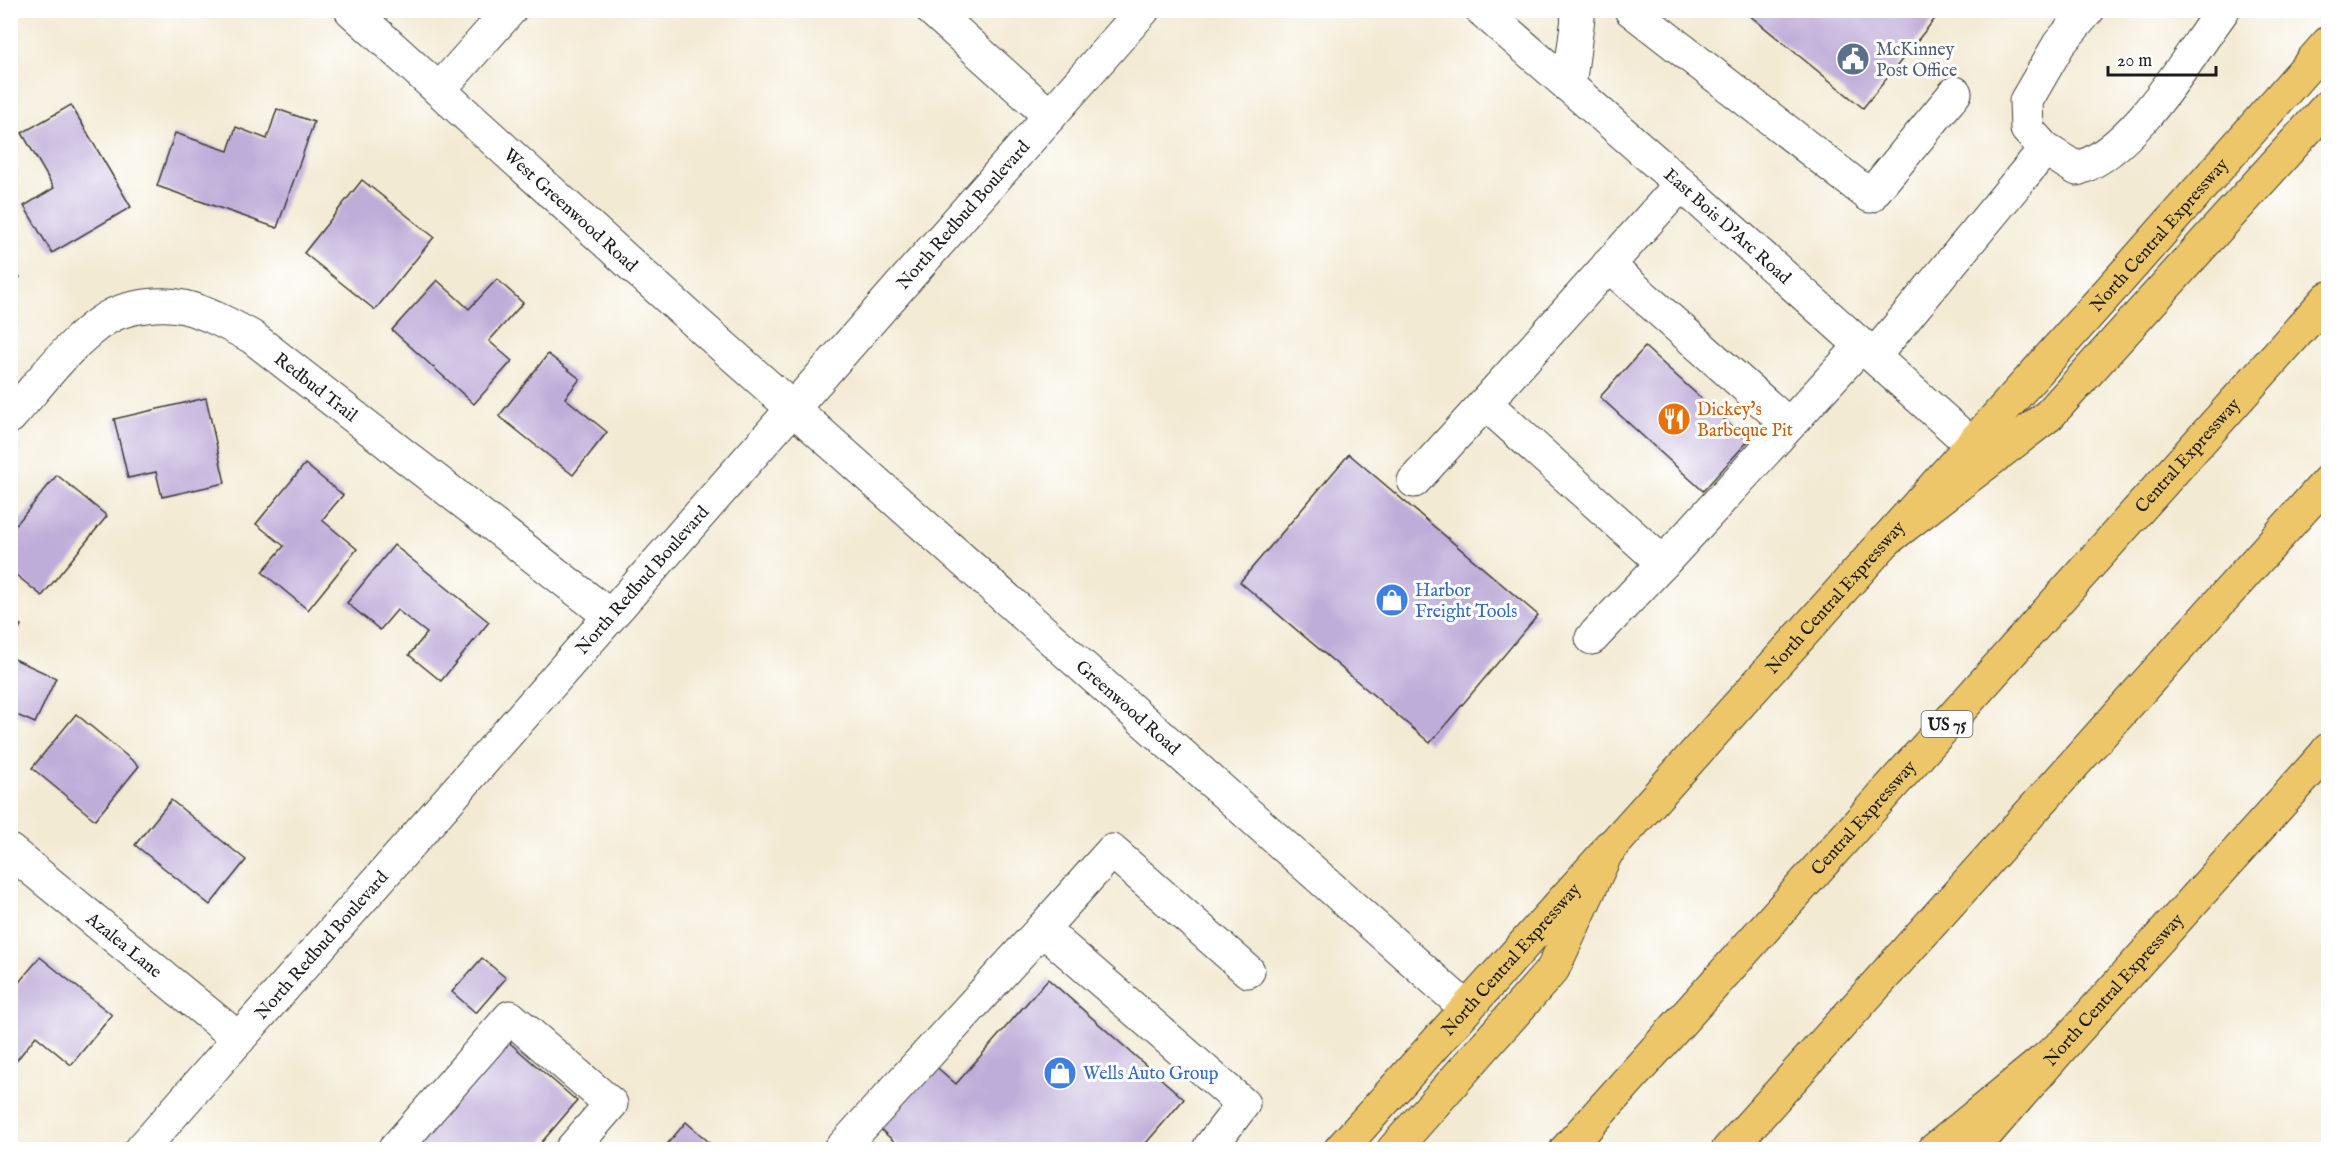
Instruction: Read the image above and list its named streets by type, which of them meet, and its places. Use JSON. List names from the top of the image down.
{
  "streets": {
    "main road": ["North Central Expressway", "Central Expressway", "US 75"],
    "street": [
      "West Greenwood Road",
      "North Redbud Boulevard",
      "East Bois D'Arc Road",
      "Redbud Trail",
      "Greenwood Road",
      "Azalea Lane"
    ]
  },
  "crossings": [
    ["West Greenwood Road", "North Redbud Boulevard"],
    ["West Greenwood Road", "Greenwood Road"],
    ["North Redbud Boulevard", "Redbud Trail"],
    ["North Redbud Boulevard", "Greenwood Road"],
    ["North Redbud Boulevard", "Azalea Lane"],
    ["East Bois D'Arc Road", "North Central Expressway"],
    ["North Central Expressway", "Greenwood Road"]
  ],
  "places": {
    "public building": ["McKinney Post Office"],
    "restaurant": ["Dickey's Barbeque Pit"],
    "shop": ["Harbor Freight Tools", "Wells Auto Group"]
  },
  "scale_bar": "20 m"
}
